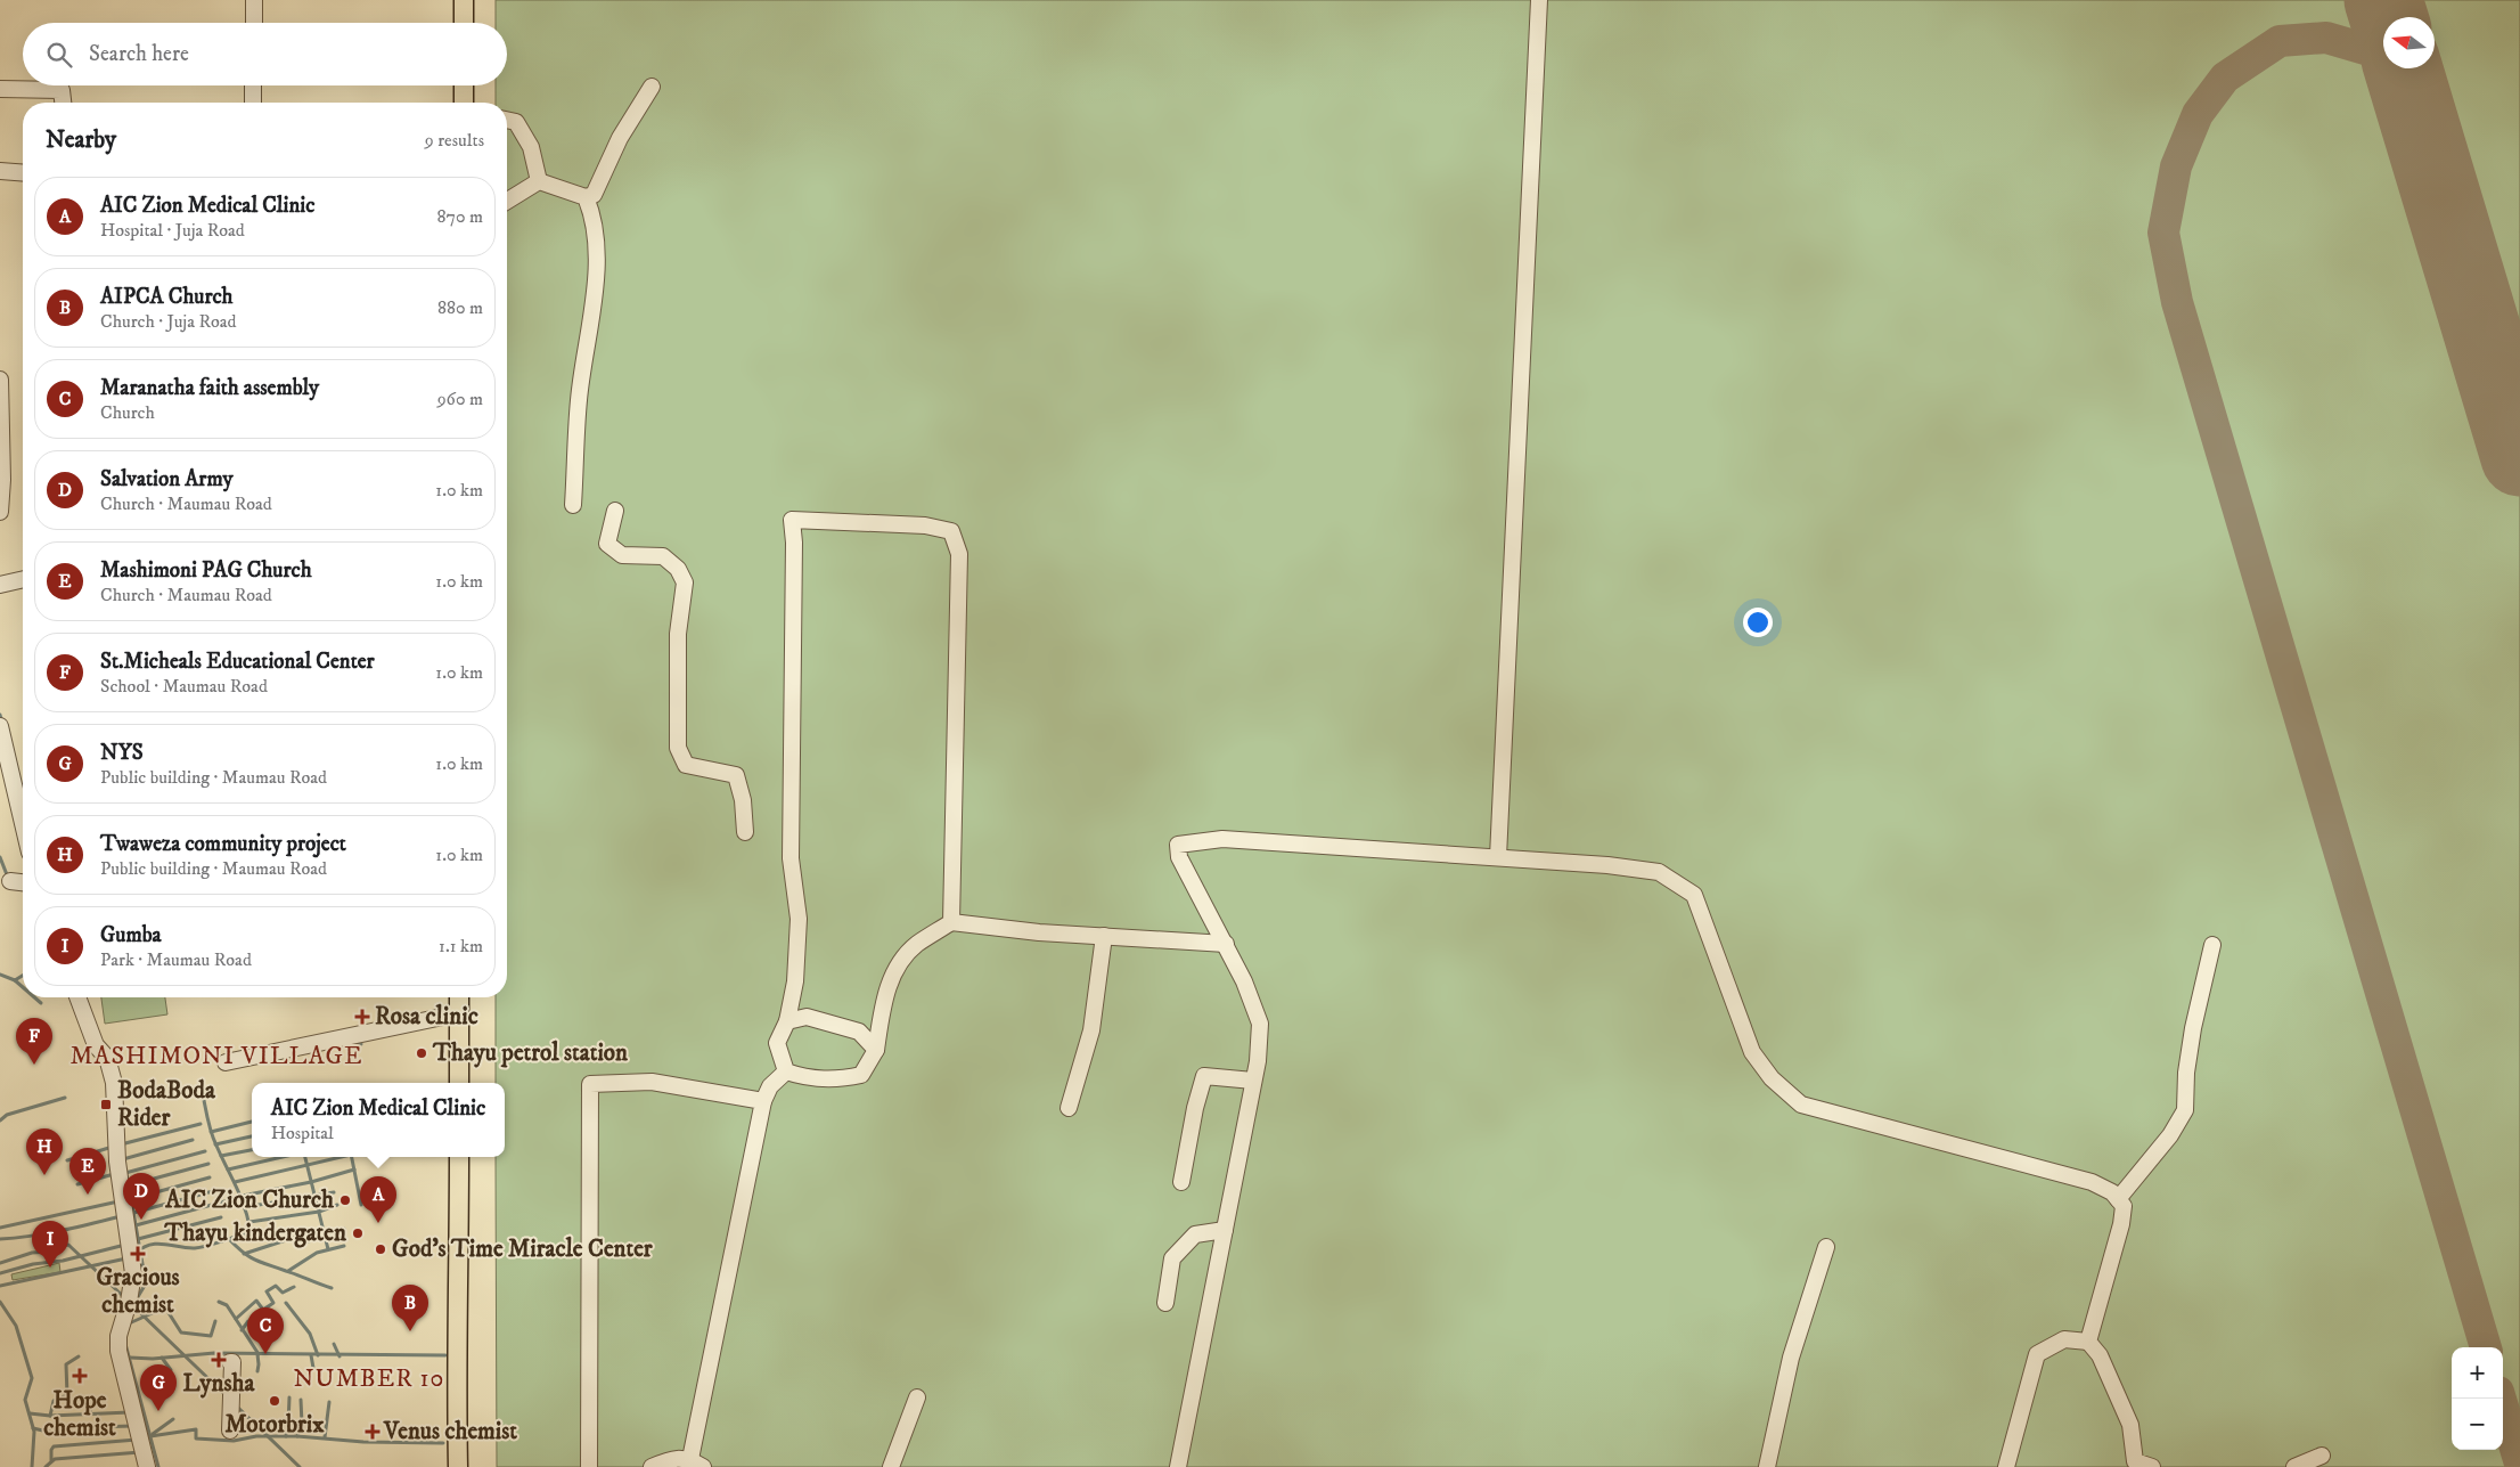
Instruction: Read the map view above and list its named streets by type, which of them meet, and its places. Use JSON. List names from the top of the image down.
{
  "districts": ["MASHIMONI VILLAGE", "NUMBER 10"],
  "places": {
    "health": [
      "Rosa clinic",
      "Gracious chemist",
      "Lynsha",
      "Hope chemist",
      "Venus chemist"
    ],
    "other": [
      "Thayu petrol station",
      "AIC Zion Church",
      "Thayu kindergaten",
      "God's Time Miracle Center",
      "Motorbrix"
    ],
    "transit": ["BodaBoda Rider"]
  },
  "north": "left",
  "page": {
    "search": "Search here",
    "heading": ["Nearby", "9 results"],
    "list": [
      {
        "mark": "A",
        "name": "AIC Zion Medical Clinic",
        "note": "Hospital · Juja Road",
        "value": "870 m"
      },
      {
        "mark": "B",
        "name": "AIPCA Church",
        "note": "Church · Juja Road",
        "value": "880 m"
      },
      {
        "mark": "C",
        "name": "Maranatha faith assembly",
        "note": "Church",
        "value": "960 m"
      },
      {
        "mark": "D",
        "name": "Salvation Army",
        "note": "Church · Maumau Road",
        "value": "1.0 km"
      },
      {
        "mark": "E",
        "name": "Mashimoni PAG Church",
        "note": "Church · Maumau Road",
        "value": "1.0 km"
      },
      {
        "mark": "F",
        "name": "St.Micheals Educational Center",
        "note": "School · Maumau Road",
        "value": "1.0 km"
      },
      {
        "mark": "G",
        "name": "NYS",
        "note": "Public building · Maumau Road",
        "value": "1.0 km"
      },
      {
        "mark": "H",
        "name": "Twaweza community project",
        "note": "Public building · Maumau Road",
        "value": "1.0 km"
      },
      {
        "mark": "I",
        "name": "Gumba",
        "note": "Park · Maumau Road",
        "value": "1.1 km"
      }
    ],
    "pins": [
      "F",
      "H",
      "E",
      "D",
      "A",
      "I",
      "B",
      "C",
      "G"
    ],
    "popup": ["AIC Zion Medical Clinic", "Hospital"],
    "map_buttons": ["+", "−"]
  }
}
